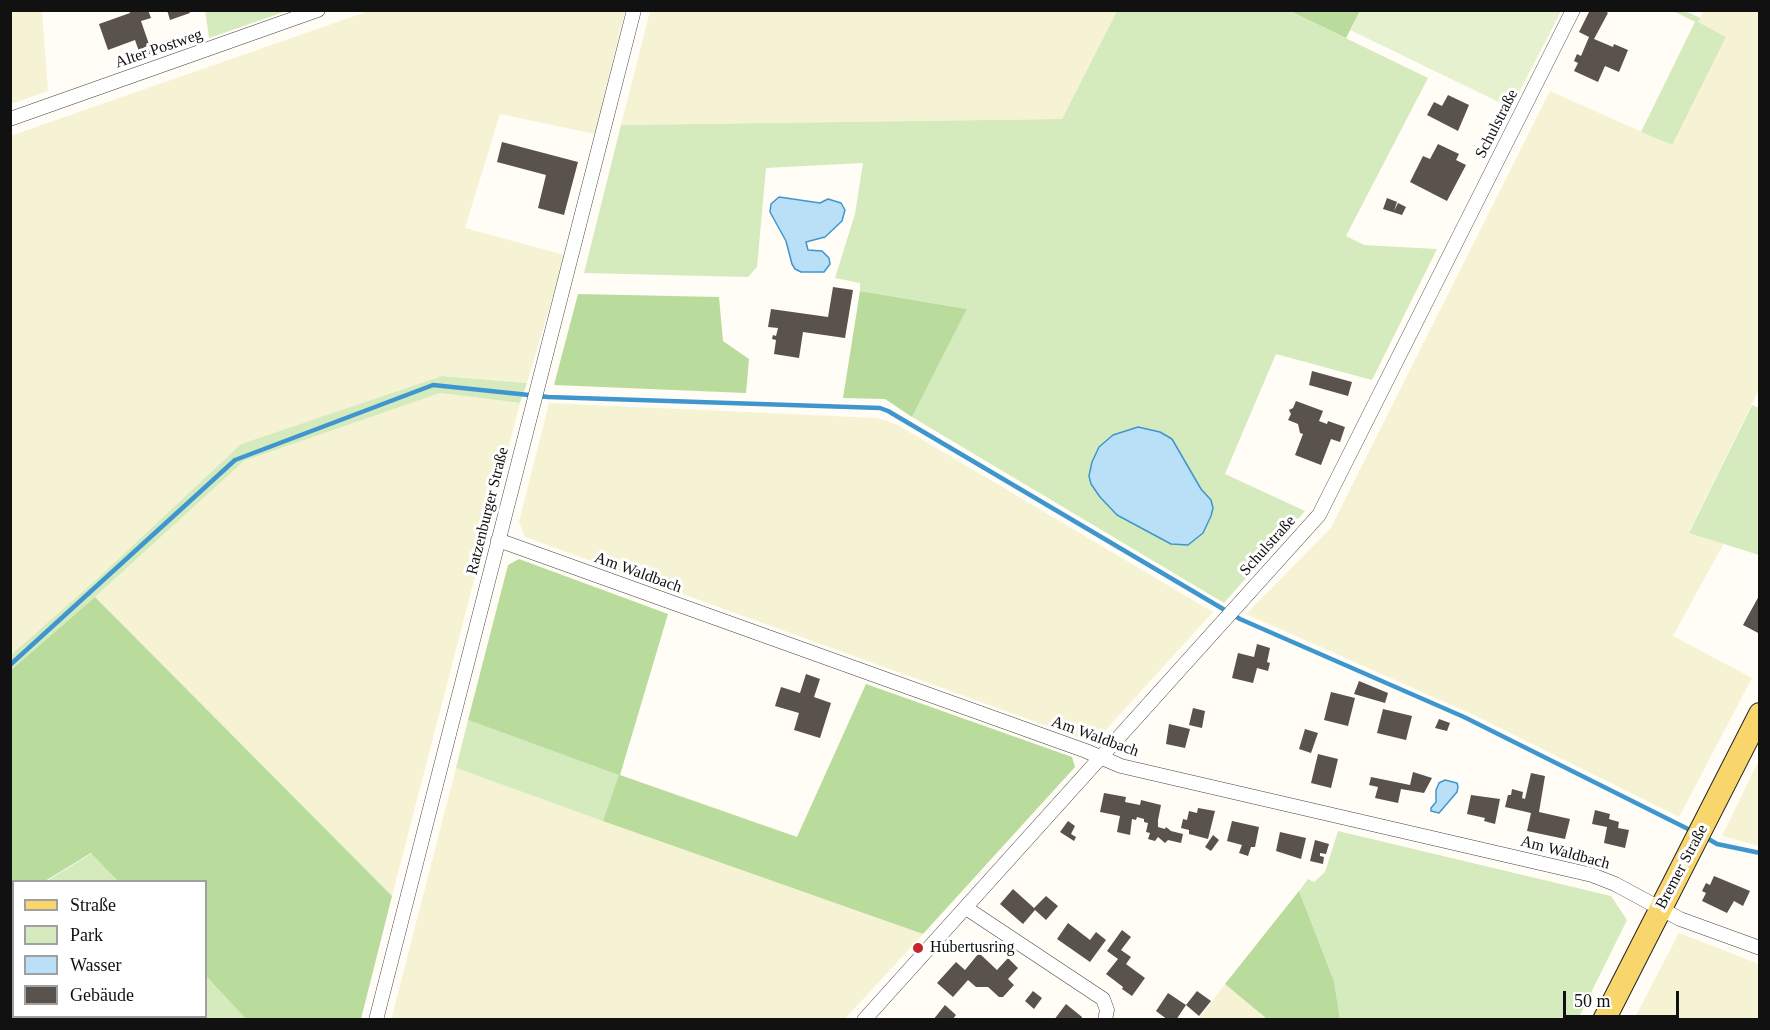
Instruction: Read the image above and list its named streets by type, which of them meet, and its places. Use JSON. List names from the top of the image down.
{
  "streets": {
    "main road": ["Bremer Straße"],
    "street": [
      "Alter Postweg",
      "Schulstraße",
      "Ratzenburger Straße",
      "Am Waldbach"
    ]
  },
  "crossings": [
    ["Schulstraße", "Am Waldbach"],
    ["Ratzenburger Straße", "Am Waldbach"],
    ["Am Waldbach", "Bremer Straße"]
  ],
  "places": ["Hubertusring"],
  "legend": [
    "Straße",
    "Park",
    "Wasser",
    "Gebäude"
  ],
  "scale_bar": "50 m"
}
